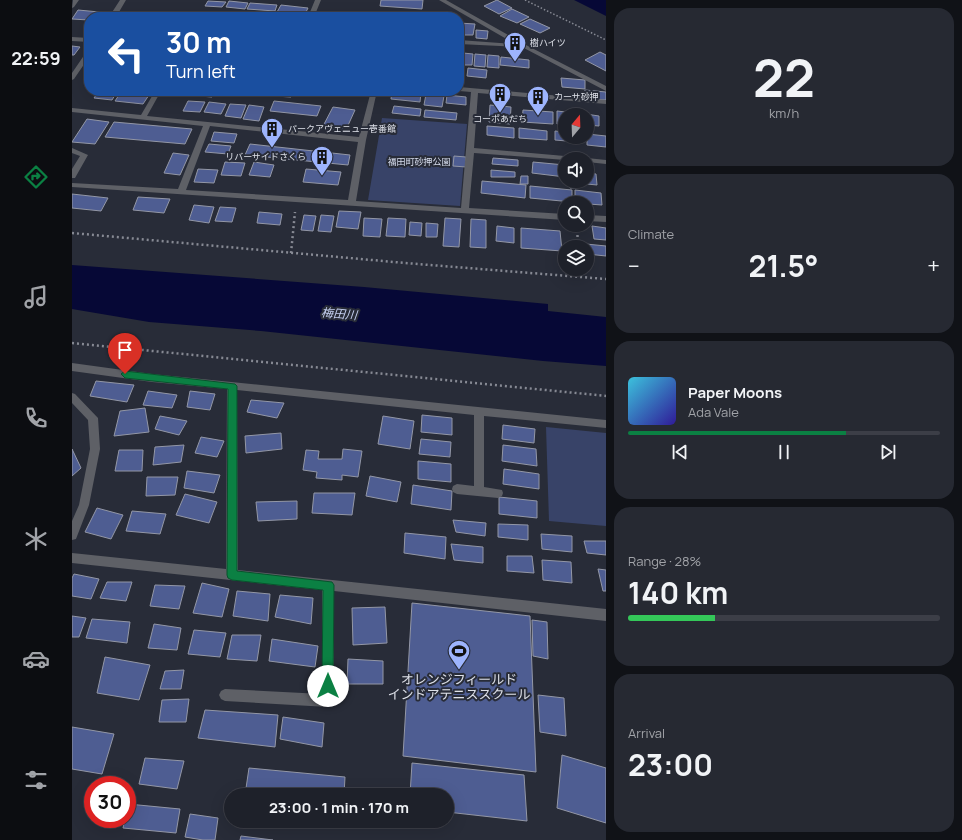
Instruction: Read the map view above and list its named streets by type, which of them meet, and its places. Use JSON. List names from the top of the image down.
{
  "water": ["梅田川"],
  "parks": ["福田町砂押公園"],
  "places": {
    "building": [
      "樹ハイツ",
      "コーポあだち",
      "カーサ砂押",
      "パークアヴェニュー壱番館",
      "リバーサイドさくら"
    ],
    "sports": ["オレンジフィールド インドアテニススクール"]
  },
  "north": "top",
  "page": {
    "tabs": "22:59",
    "tile": [
      ["22", "km/h"],
      "Climate",
      ["Range · 28%", "140 km"],
      ["Arrival", "23:00"]
    ],
    "turn": ["30 m", "Turn left"],
    "heat": ["−", "21.5°", "+"],
    "song": ["Paper Moons", "Ada Vale"],
    "limit": "30",
    "trip": "23:00 · 1 min · 170 m"
  }
}
